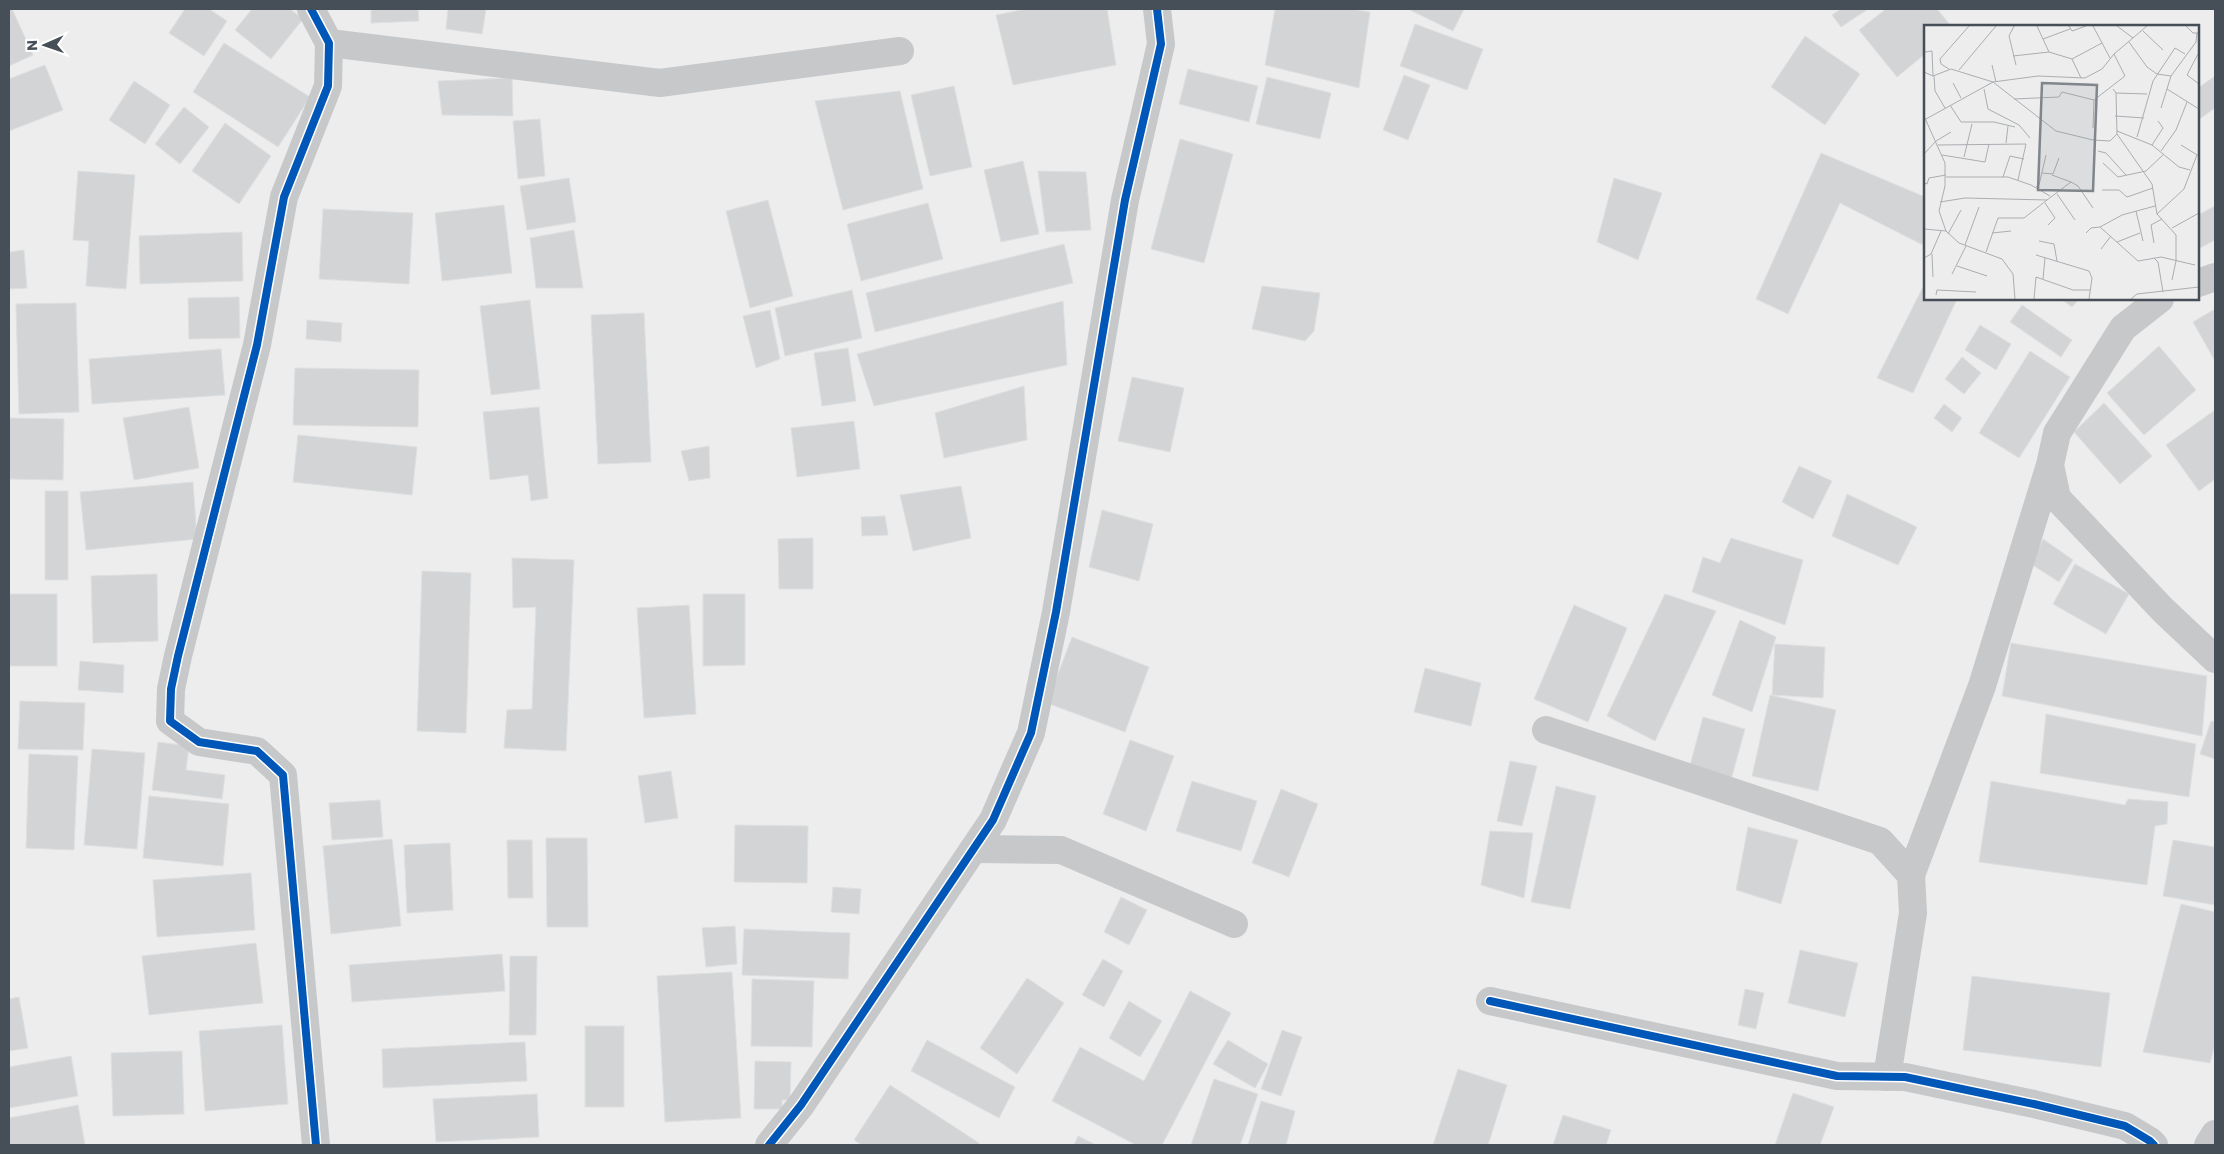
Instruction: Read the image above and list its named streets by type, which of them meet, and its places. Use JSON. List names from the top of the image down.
{
  "north": "left"
}
